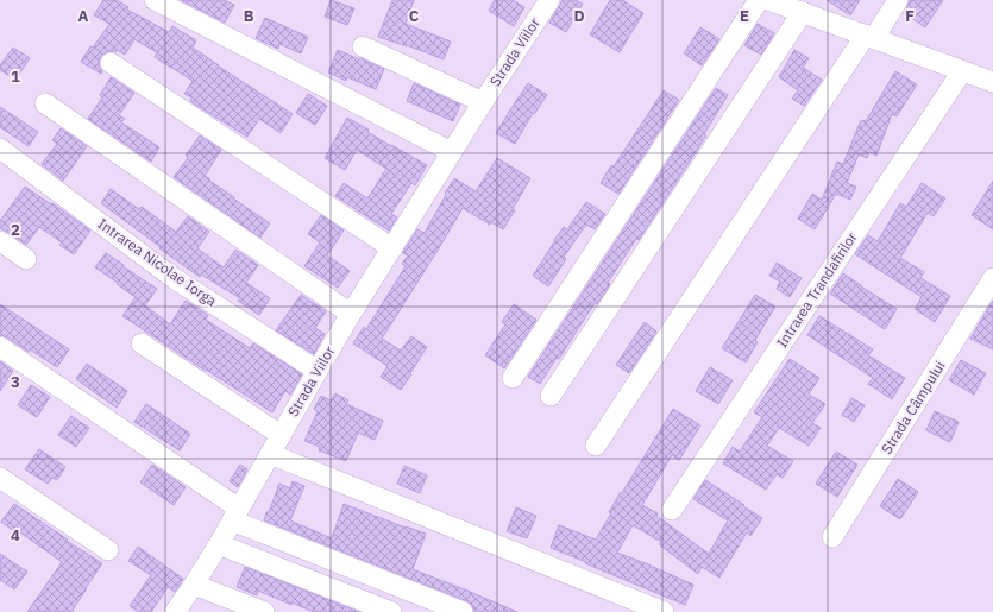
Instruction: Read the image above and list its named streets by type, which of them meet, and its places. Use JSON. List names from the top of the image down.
{
  "streets": {
    "street": [
      "Strada Viilor",
      "Intrarea Nicolae Iorga",
      "Intrarea Trandafirilor",
      "Strada Câmpului"
    ]
  },
  "crossings": [
    ["Strada Viilor", "Intrarea Nicolae Iorga"]
  ],
  "grid": {
    "columns": [
      "A",
      "B",
      "C",
      "D",
      "E",
      "F"
    ],
    "rows": [
      "1",
      "2",
      "3",
      "4"
    ]
  }
}
